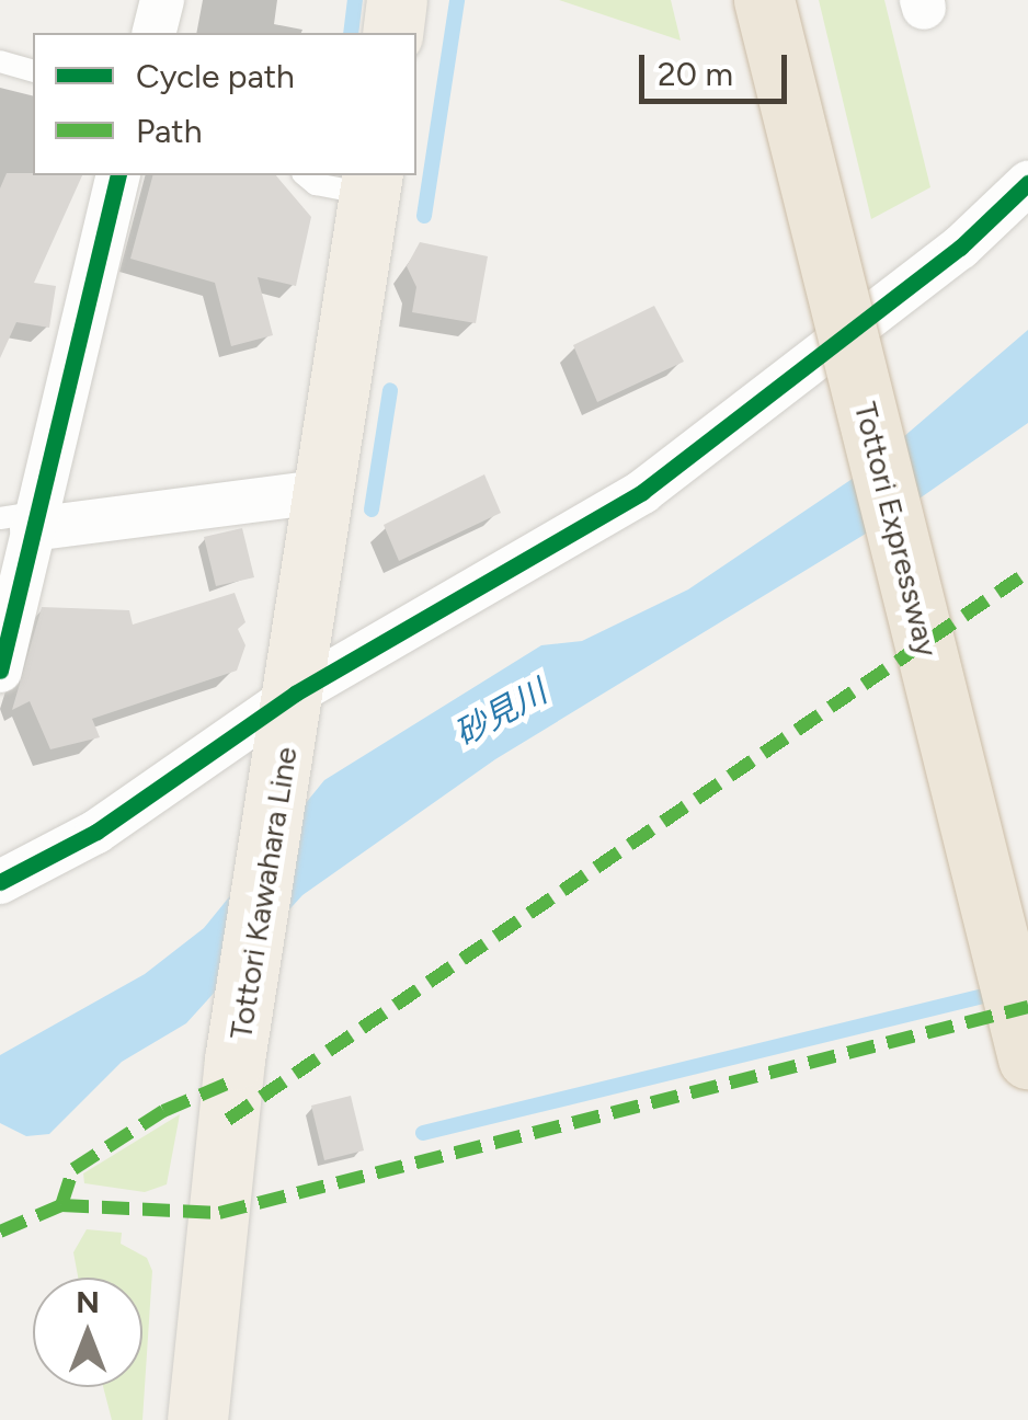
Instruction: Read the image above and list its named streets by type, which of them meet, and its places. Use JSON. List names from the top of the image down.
{
  "streets": {
    "highway": ["Tottori Expressway"],
    "main road": ["Tottori Kawahara Line"]
  },
  "water": ["砂見川"],
  "legend": ["Cycle path", "Path"],
  "scale_bar": "20 m",
  "north": "top"
}
